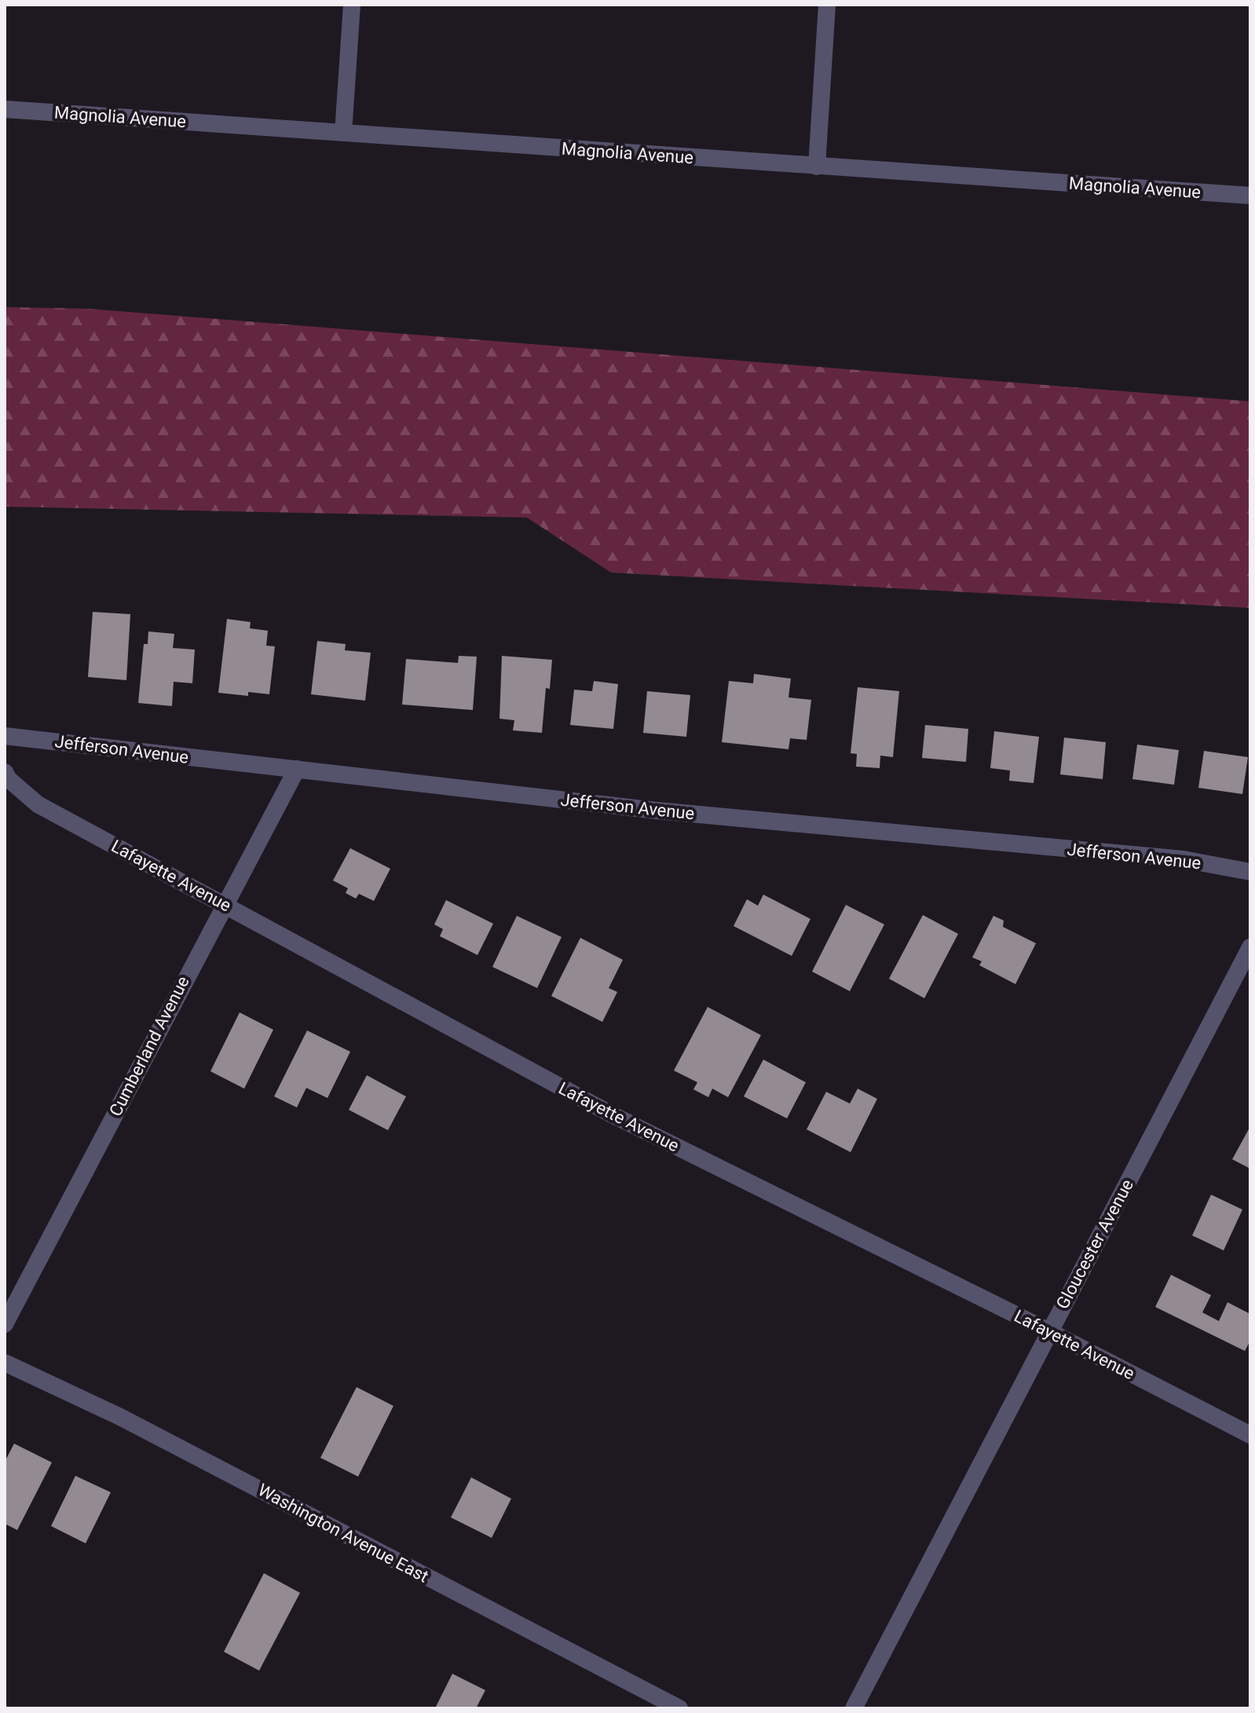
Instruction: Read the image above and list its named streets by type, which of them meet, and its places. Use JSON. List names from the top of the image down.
{
  "streets": {
    "street": [
      "Magnolia Avenue",
      "Jefferson Avenue",
      "Lafayette Avenue",
      "Cumberland Avenue",
      "Gloucester Avenue",
      "Washington Avenue East"
    ]
  },
  "crossings": [
    ["Jefferson Avenue", "Cumberland Avenue"],
    ["Lafayette Avenue", "Cumberland Avenue"],
    ["Lafayette Avenue", "Gloucester Avenue"]
  ]
}
